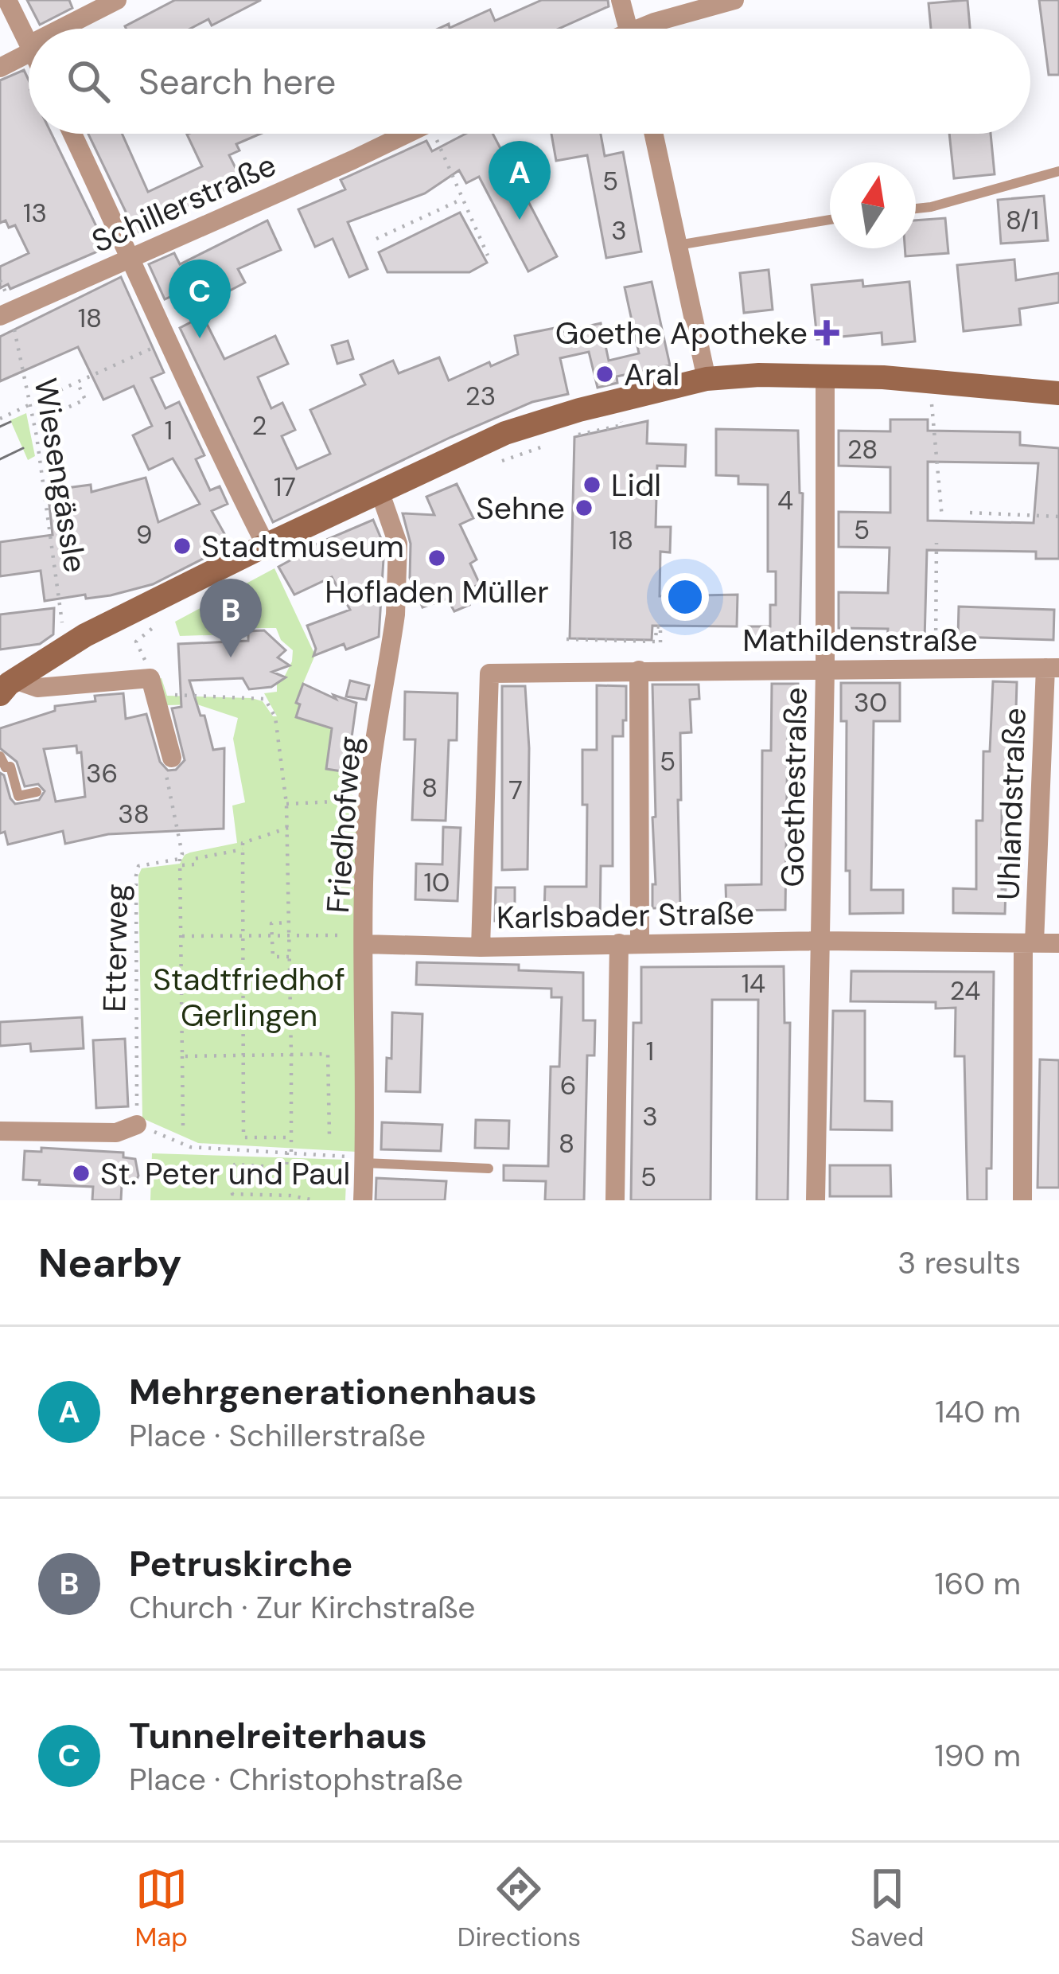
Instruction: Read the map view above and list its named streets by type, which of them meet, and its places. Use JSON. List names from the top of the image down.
{
  "streets": {
    "street": [
      "Schillerstraße",
      "Mathildenstraße",
      "Goethestraße",
      "Uhlandstraße",
      "Friedhofweg",
      "Karlsbader Straße"
    ],
    "path": ["Wiesengässle", "Etterweg"]
  },
  "crossings": [
    ["Schillerstraße", "Wiesengässle"],
    ["Mathildenstraße", "Goethestraße"],
    ["Mathildenstraße", "Uhlandstraße"],
    ["Mathildenstraße", "Karlsbader Straße"],
    ["Goethestraße", "Karlsbader Straße"],
    ["Uhlandstraße", "Karlsbader Straße"],
    ["Friedhofweg", "Karlsbader Straße"]
  ],
  "parks": ["Stadtfriedhof Gerlingen"],
  "places": {
    "health": ["Goethe Apotheke"],
    "other": [
      "Aral",
      "Lidl",
      "Sehne",
      "Stadtmuseum",
      "Hofladen Müller",
      "St. Peter und Paul"
    ]
  },
  "house_numbers": [
    "5",
    "13",
    "8/1",
    "3",
    "18",
    "23",
    "2",
    "1",
    "28",
    "17",
    "4",
    "5",
    "9",
    "18",
    "30",
    "5",
    "36",
    "8",
    "7",
    "38",
    "10",
    "14",
    "24",
    "1",
    "6",
    "3",
    "8",
    "5"
  ],
  "north": "top",
  "page": {
    "search": "Search here",
    "pins": ["A", "C", "B"],
    "heading": ["Nearby", "3 results"],
    "list": [
      {
        "mark": "A",
        "name": "Mehrgenerationenhaus",
        "note": "Place · Schillerstraße",
        "value": "140 m"
      },
      {
        "mark": "B",
        "name": "Petruskirche",
        "note": "Church · Zur Kirchstraße",
        "value": "160 m"
      },
      {
        "mark": "C",
        "name": "Tunnelreiterhaus",
        "note": "Place · Christophstraße",
        "value": "190 m"
      }
    ],
    "nav": ["Map", "Directions", "Saved"]
  }
}
